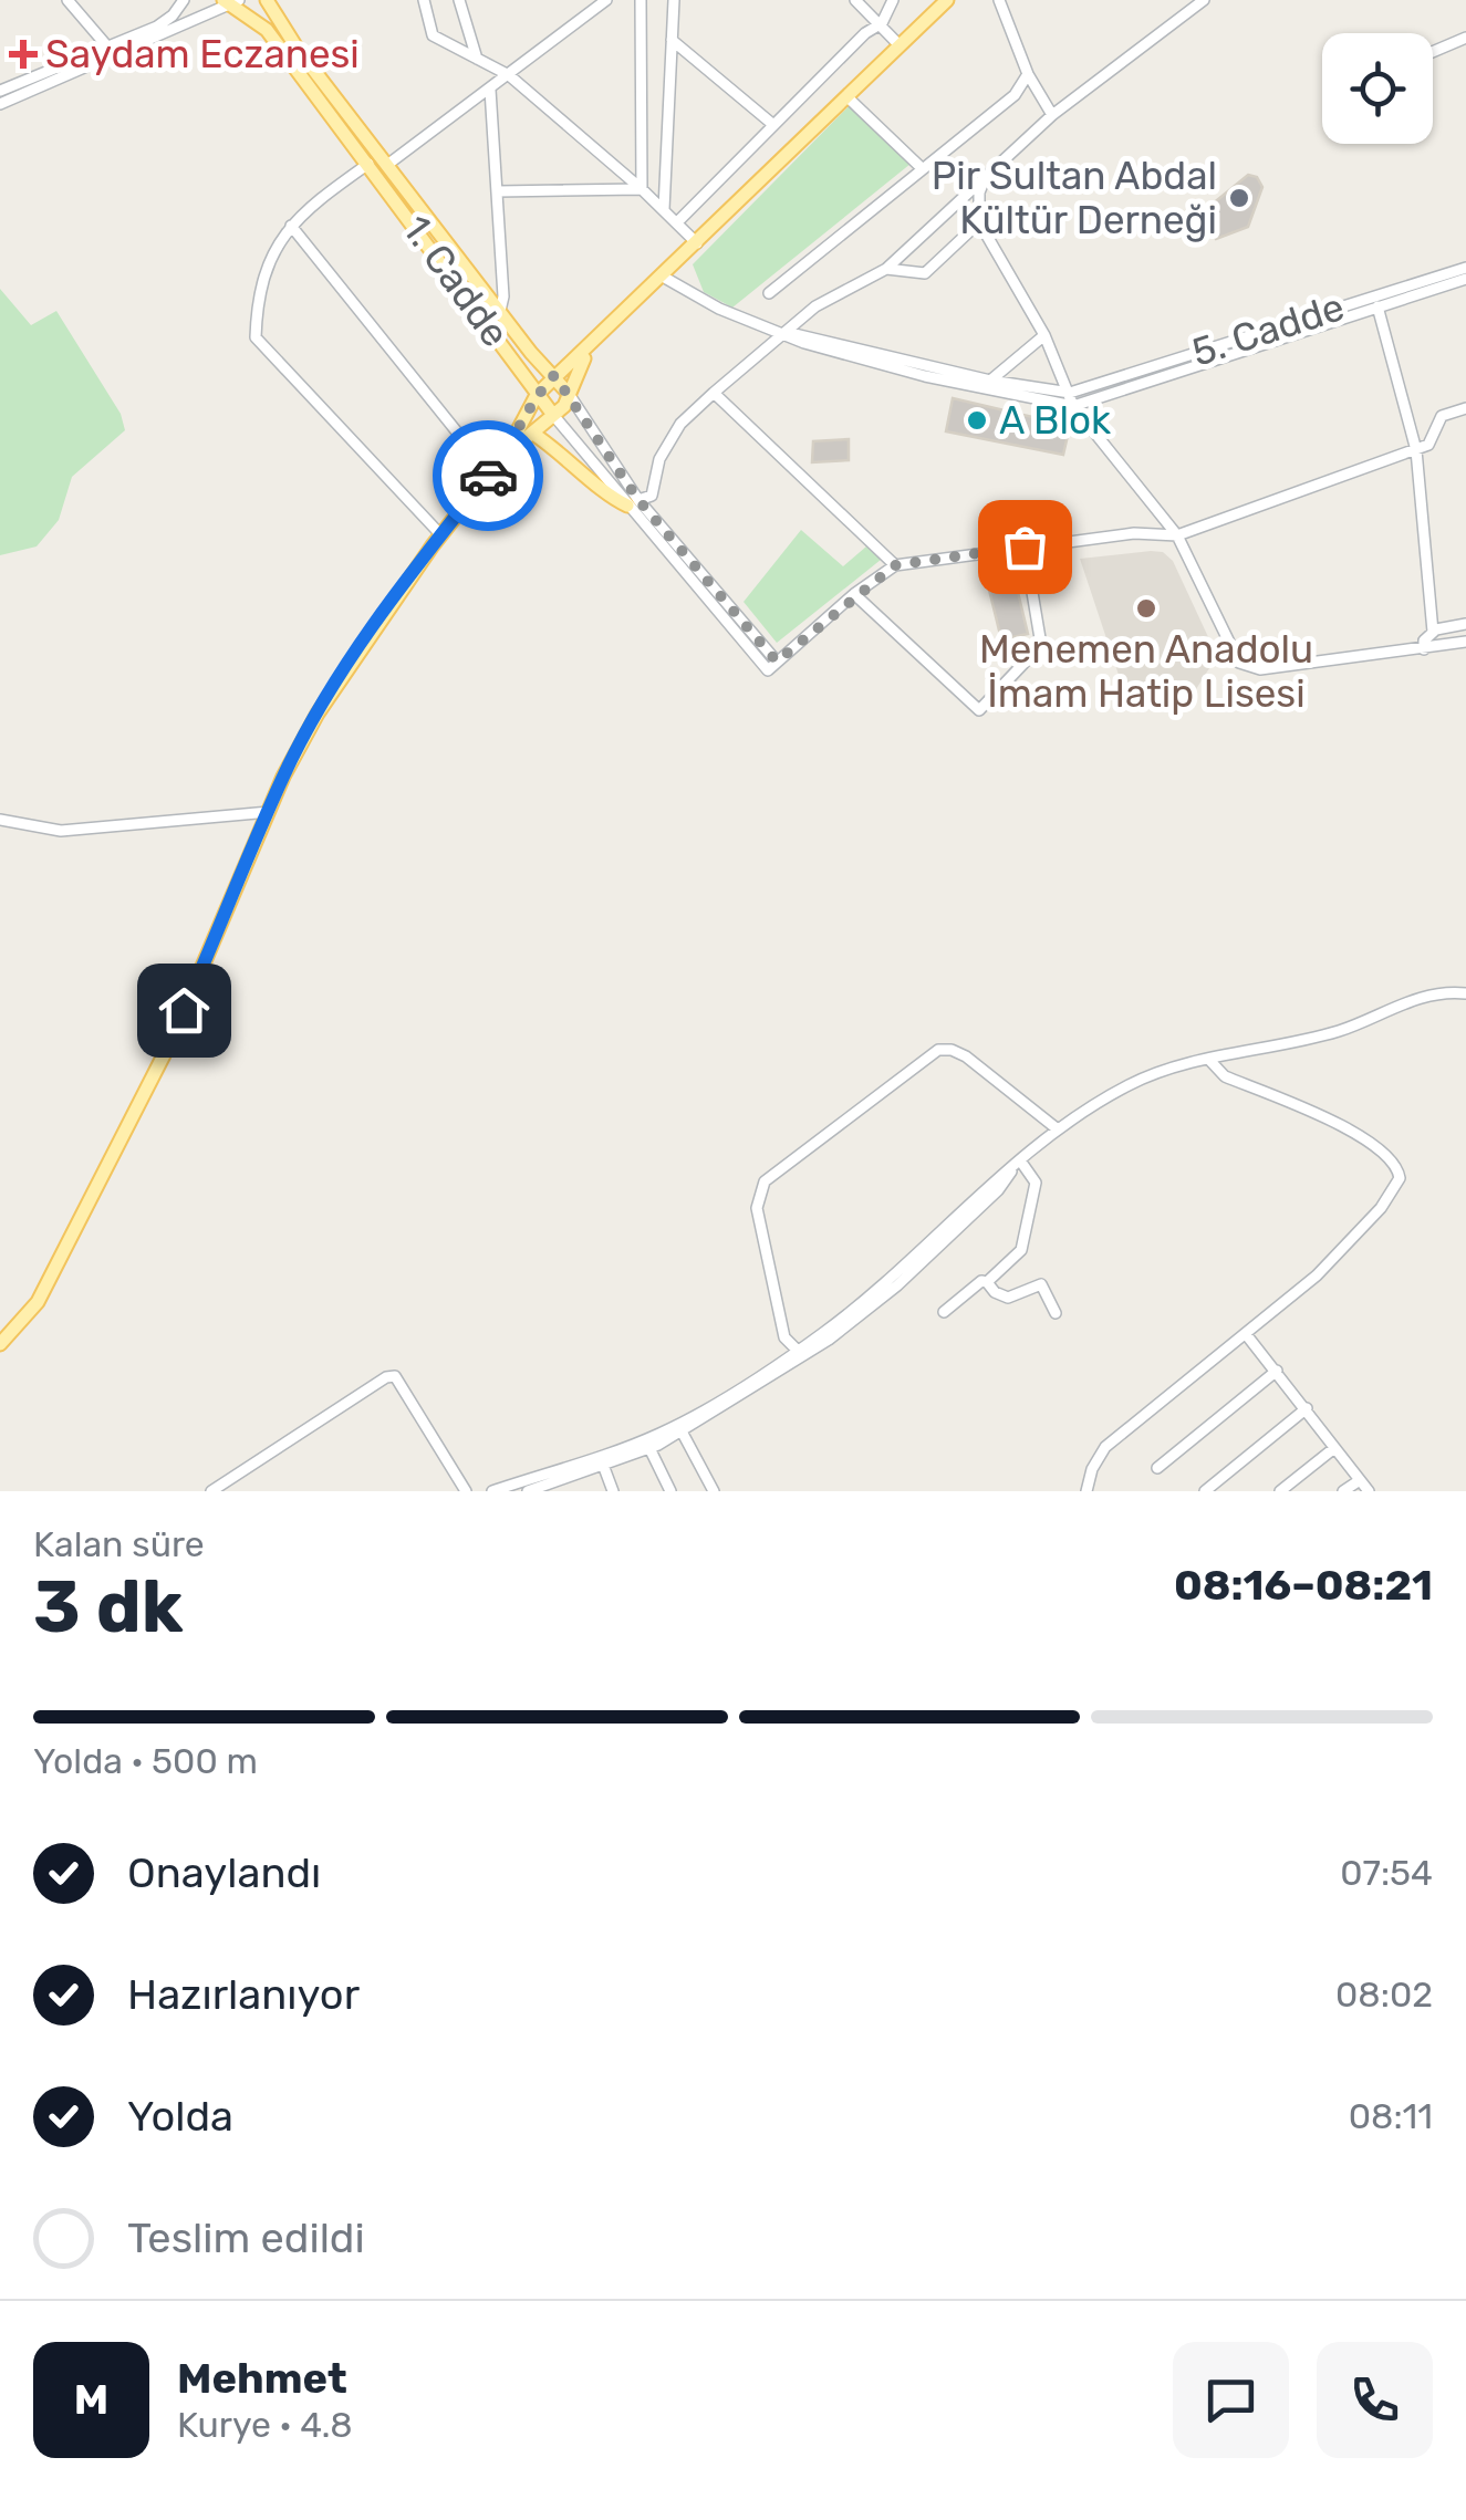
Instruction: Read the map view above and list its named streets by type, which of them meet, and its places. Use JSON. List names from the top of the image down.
{
  "streets": {
    "main road": ["1. Cadde"],
    "street": ["5. Cadde"]
  },
  "places": {
    "health": ["Saydam Eczanesi"],
    "other": ["Pir Sultan Abdal Kültür Derneği", "A Blok", "Menemen Anadolu İmam Hatip Lisesi"]
  },
  "page": {
    "heading": ["3 dk", "Kalan süre", "08:16–08:21"],
    "panel": ["Mehmet", "Kurye · 4.8"],
    "bar": "Yolda · 500 m",
    "list": [
      ["Onaylandı", "07:54"],
      ["Hazırlanıyor", "08:02"],
      ["Yolda", "08:11"],
      "Teslim edildi"
    ],
    "round": "M"
  }
}
